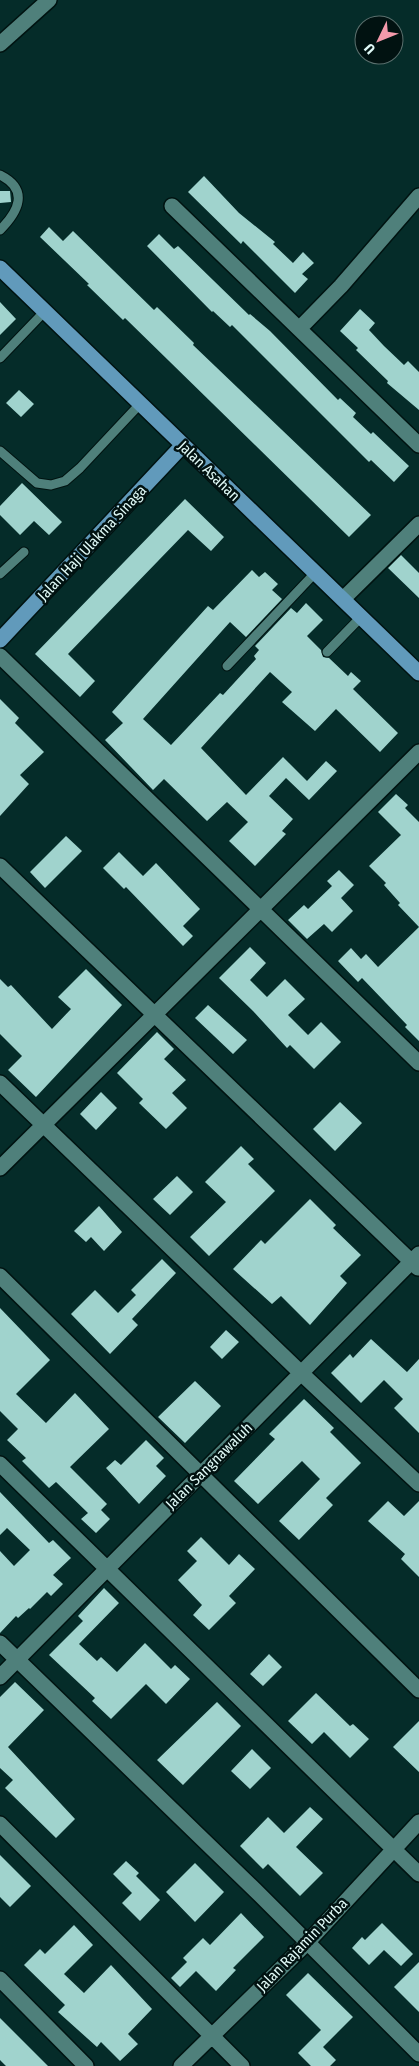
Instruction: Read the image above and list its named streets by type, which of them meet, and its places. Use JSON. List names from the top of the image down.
{
  "streets": {
    "main road": ["Jalan Asahan", "Jalan Haji Ulakma Sinaga"],
    "street": ["Jalan Sangnawaluh", "Jalan Rajamin Purba"]
  },
  "crossings": [
    ["Jalan Asahan", "Jalan Haji Ulakma Sinaga"]
  ],
  "north": "bottom left"
}
